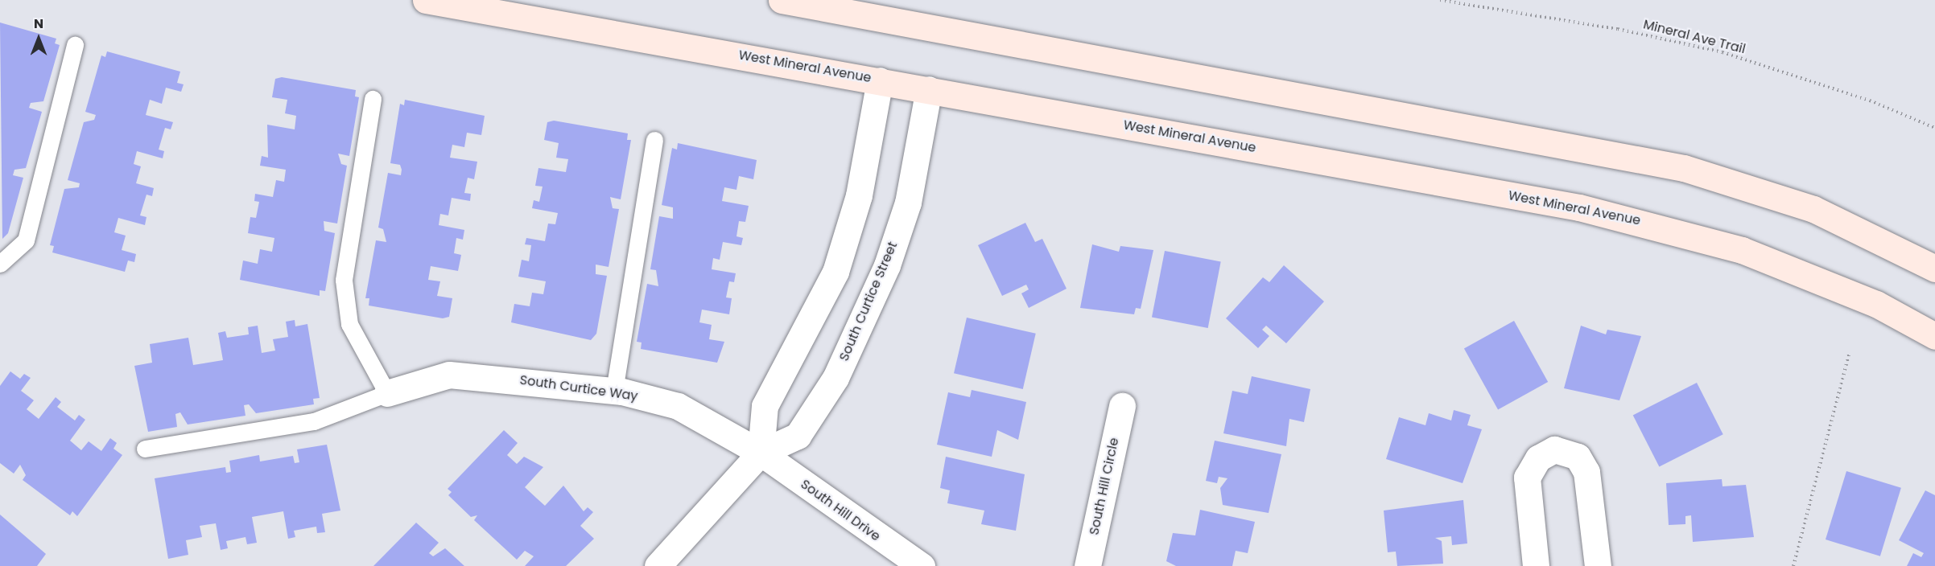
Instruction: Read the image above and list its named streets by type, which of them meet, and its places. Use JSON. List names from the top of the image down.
{
  "streets": {
    "main road": ["West Mineral Avenue"],
    "street": [
      "South Curtice Street",
      "South Curtice Way",
      "South Hill Circle",
      "South Hill Drive"
    ],
    "path": ["Mineral Ave Trail"]
  },
  "crossings": [
    ["West Mineral Avenue", "South Curtice Street"],
    ["South Curtice Street", "South Curtice Way"],
    ["South Curtice Street", "South Hill Drive"],
    ["South Curtice Way", "South Hill Drive"]
  ],
  "north": "top"
}
